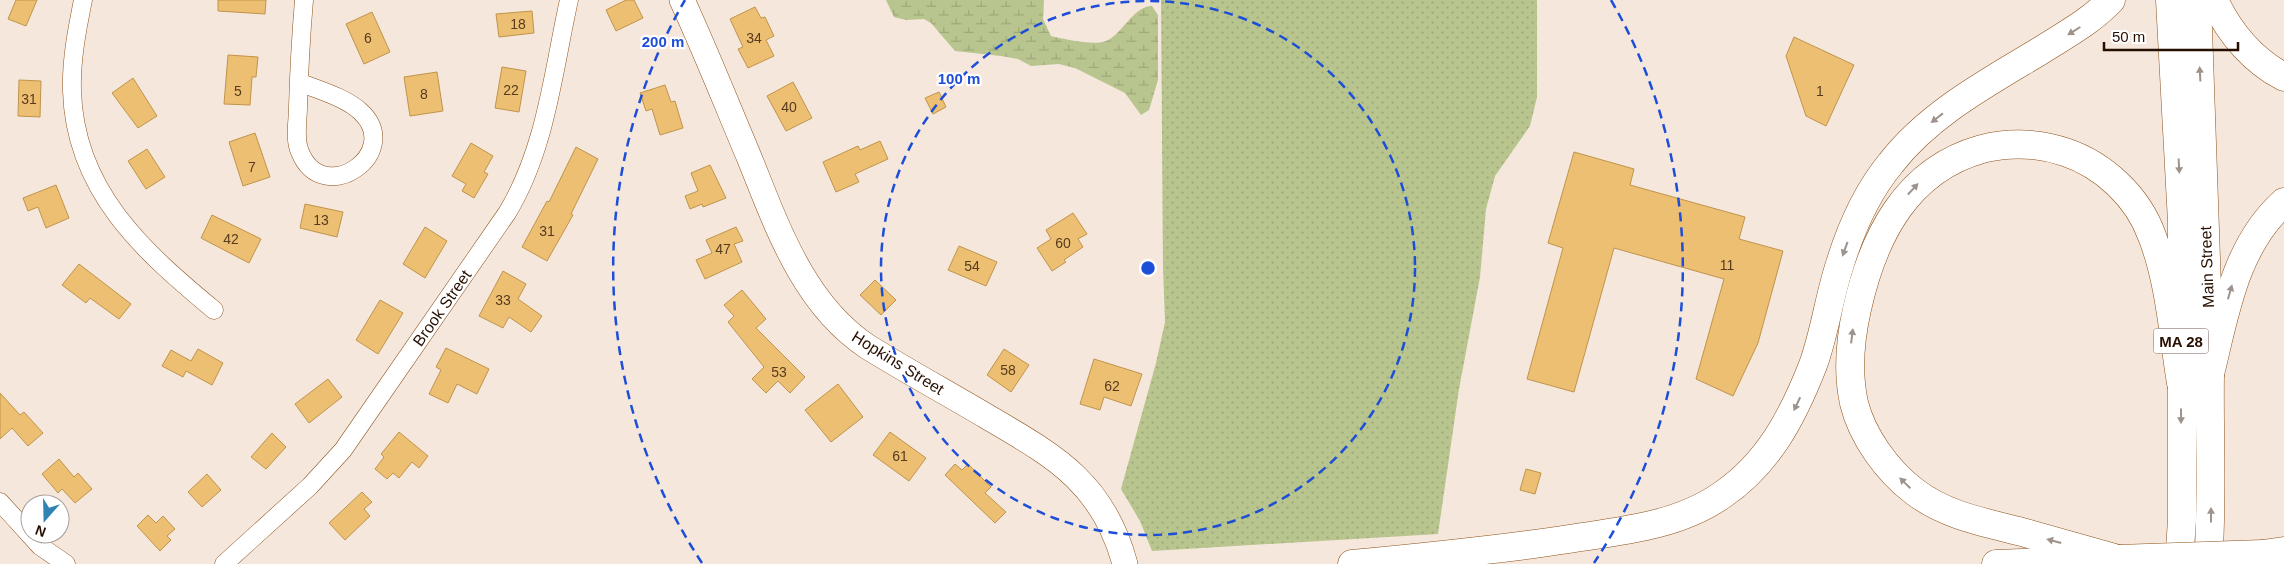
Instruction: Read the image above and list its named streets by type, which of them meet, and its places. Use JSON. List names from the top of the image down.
{
  "streets": {
    "main road": ["Main Street", "MA 28", "Hopkins Street"],
    "street": ["Brook Street"]
  },
  "house_numbers": [
    "18",
    "6",
    "34",
    "22",
    "5",
    "1",
    "8",
    "31",
    "40",
    "7",
    "13",
    "31",
    "42",
    "60",
    "47",
    "11",
    "54",
    "33",
    "58",
    "53",
    "62",
    "61"
  ],
  "scale_bar": "50 m",
  "north": "bottom",
  "rings": ["200 m", "100 m"]
}
